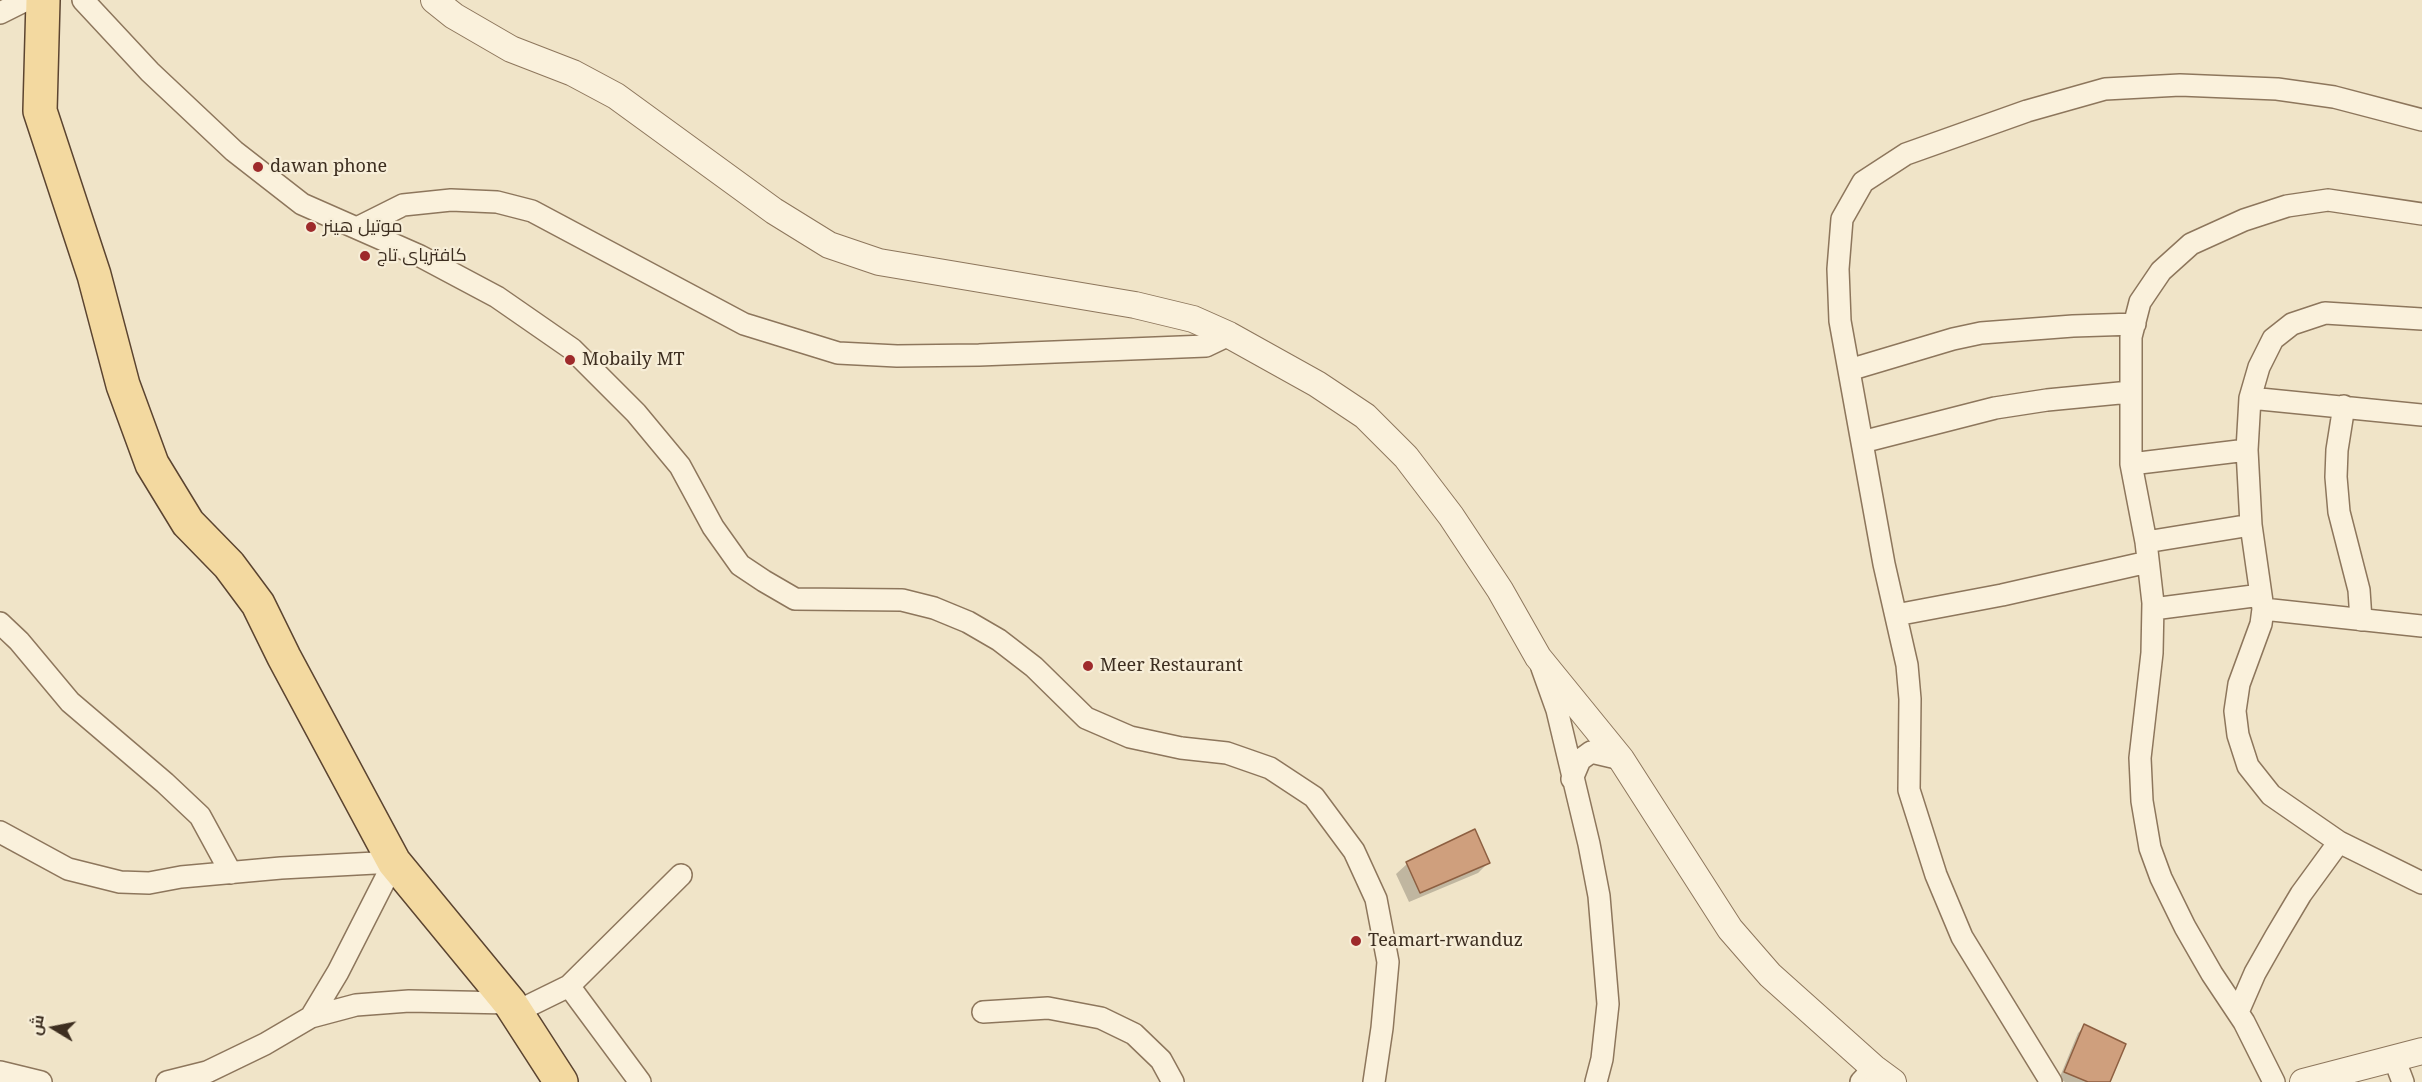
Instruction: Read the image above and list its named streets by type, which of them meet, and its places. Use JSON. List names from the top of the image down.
{
  "places": [
    "dawan phone",
    "موتيل هينر",
    "کافتریای تاج",
    "Mobaily MT",
    "Meer Restaurant",
    "Teamart-rwanduz"
  ],
  "north": "left"
}
